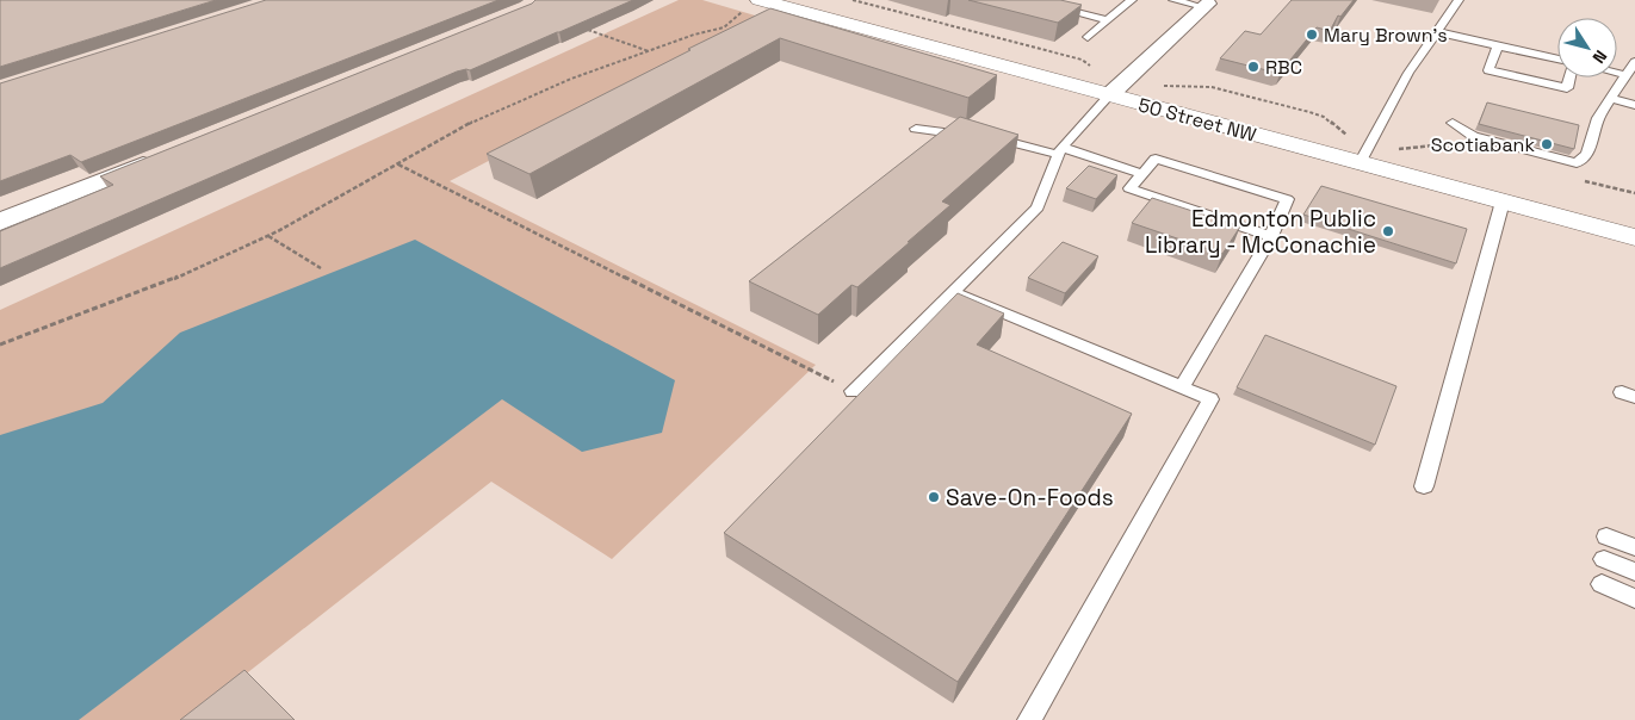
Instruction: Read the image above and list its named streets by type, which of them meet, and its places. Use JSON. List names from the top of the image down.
{
  "streets": {
    "main road": ["50 Street NW"]
  },
  "places": [
    "Mary Brown's",
    "RBC",
    "Scotiabank",
    "Edmonton Public Library - McConachie",
    "Save-On-Foods"
  ],
  "north": "bottom right"
}
